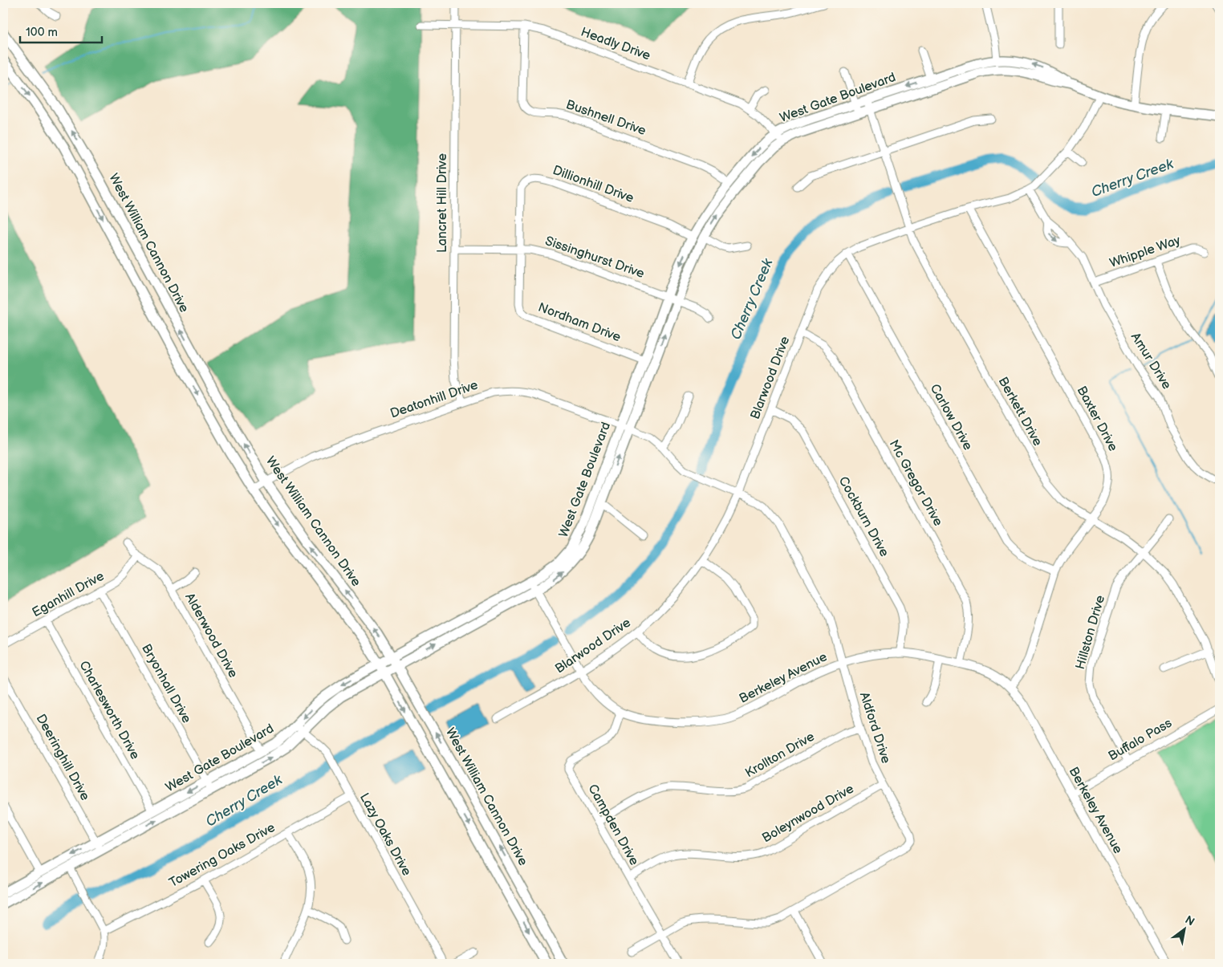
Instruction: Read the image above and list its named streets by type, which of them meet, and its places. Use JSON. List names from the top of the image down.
{
  "streets": {
    "main road": ["West Gate Boulevard", "West William Cannon Drive"],
    "street": [
      "Headly Drive",
      "Bushnell Drive",
      "Dillionhill Drive",
      "Lancret Hill Drive",
      "Whipple Way",
      "Sissinghurst Drive",
      "Nordham Drive",
      "Amur Drive",
      "Blarwood Drive",
      "Deatonhill Drive",
      "Berkett Drive",
      "Carlow Drive",
      "Baxter Drive",
      "Mc Gregor Drive",
      "Cockburn Drive",
      "Eganhill Drive",
      "Hillston Drive",
      "Alderwood Drive",
      "Berkeley Avenue",
      "Bryonhall Drive",
      "Charlesworth Drive",
      "Aldford Drive",
      "Buffalo Pass",
      "Krollton Drive",
      "Deeringhill Drive",
      "Boleynwood Drive",
      "Campden Drive",
      "Lazy Oaks Drive",
      "Towering Oaks Drive"
    ]
  },
  "crossings": [
    ["Headly Drive", "West Gate Boulevard"],
    ["Headly Drive", "Bushnell Drive"],
    ["Headly Drive", "Lancret Hill Drive"],
    ["West Gate Boulevard", "Bushnell Drive"],
    ["West Gate Boulevard", "Dillionhill Drive"],
    ["West Gate Boulevard", "West William Cannon Drive"],
    ["West Gate Boulevard", "Sissinghurst Drive"],
    ["West Gate Boulevard", "Nordham Drive"],
    ["West Gate Boulevard", "Blarwood Drive"],
    ["West Gate Boulevard", "Deatonhill Drive"],
    ["West Gate Boulevard", "Berkett Drive"],
    ["West Gate Boulevard", "Alderwood Drive"],
    ["West Gate Boulevard", "Berkeley Avenue"],
    ["West Gate Boulevard", "Bryonhall Drive"],
    ["West Gate Boulevard", "Charlesworth Drive"],
    ["West Gate Boulevard", "Aldford Drive"],
    ["West Gate Boulevard", "Deeringhill Drive"],
    ["West Gate Boulevard", "Lazy Oaks Drive"],
    ["Dillionhill Drive", "Sissinghurst Drive"],
    ["Dillionhill Drive", "Nordham Drive"],
    ["Lancret Hill Drive", "Sissinghurst Drive"],
    ["Lancret Hill Drive", "Deatonhill Drive"],
    ["West William Cannon Drive", "Deatonhill Drive"],
    ["Whipple Way", "Amur Drive"],
    ["Sissinghurst Drive", "Nordham Drive"],
    ["Amur Drive", "Blarwood Drive"],
    ["Blarwood Drive", "Berkett Drive"],
    ["Blarwood Drive", "Carlow Drive"],
    ["Blarwood Drive", "Baxter Drive"],
    ["Blarwood Drive", "Mc Gregor Drive"],
    ["Blarwood Drive", "Cockburn Drive"],
    ["Blarwood Drive", "Berkeley Avenue"],
    ["Blarwood Drive", "Aldford Drive"],
    ["Deatonhill Drive", "Aldford Drive"],
    ["Berkett Drive", "Baxter Drive"],
    ["Berkett Drive", "Hillston Drive"],
    ["Carlow Drive", "Baxter Drive"],
    ["Baxter Drive", "Berkeley Avenue"],
    ["Mc Gregor Drive", "Berkeley Avenue"],
    ["Cockburn Drive", "Berkeley Avenue"],
    ["Eganhill Drive", "Alderwood Drive"],
    ["Eganhill Drive", "Bryonhall Drive"],
    ["Eganhill Drive", "Charlesworth Drive"],
    ["Hillston Drive", "Buffalo Pass"],
    ["Berkeley Avenue", "Aldford Drive"],
    ["Berkeley Avenue", "Buffalo Pass"],
    ["Berkeley Avenue", "Campden Drive"],
    ["Aldford Drive", "Krollton Drive"],
    ["Aldford Drive", "Boleynwood Drive"],
    ["Aldford Drive", "Campden Drive"],
    ["Krollton Drive", "Campden Drive"],
    ["Boleynwood Drive", "Campden Drive"],
    ["Lazy Oaks Drive", "Towering Oaks Drive"]
  ],
  "water": ["Cherry Creek"],
  "scale_bar": "100 m",
  "north": "top right"
}
